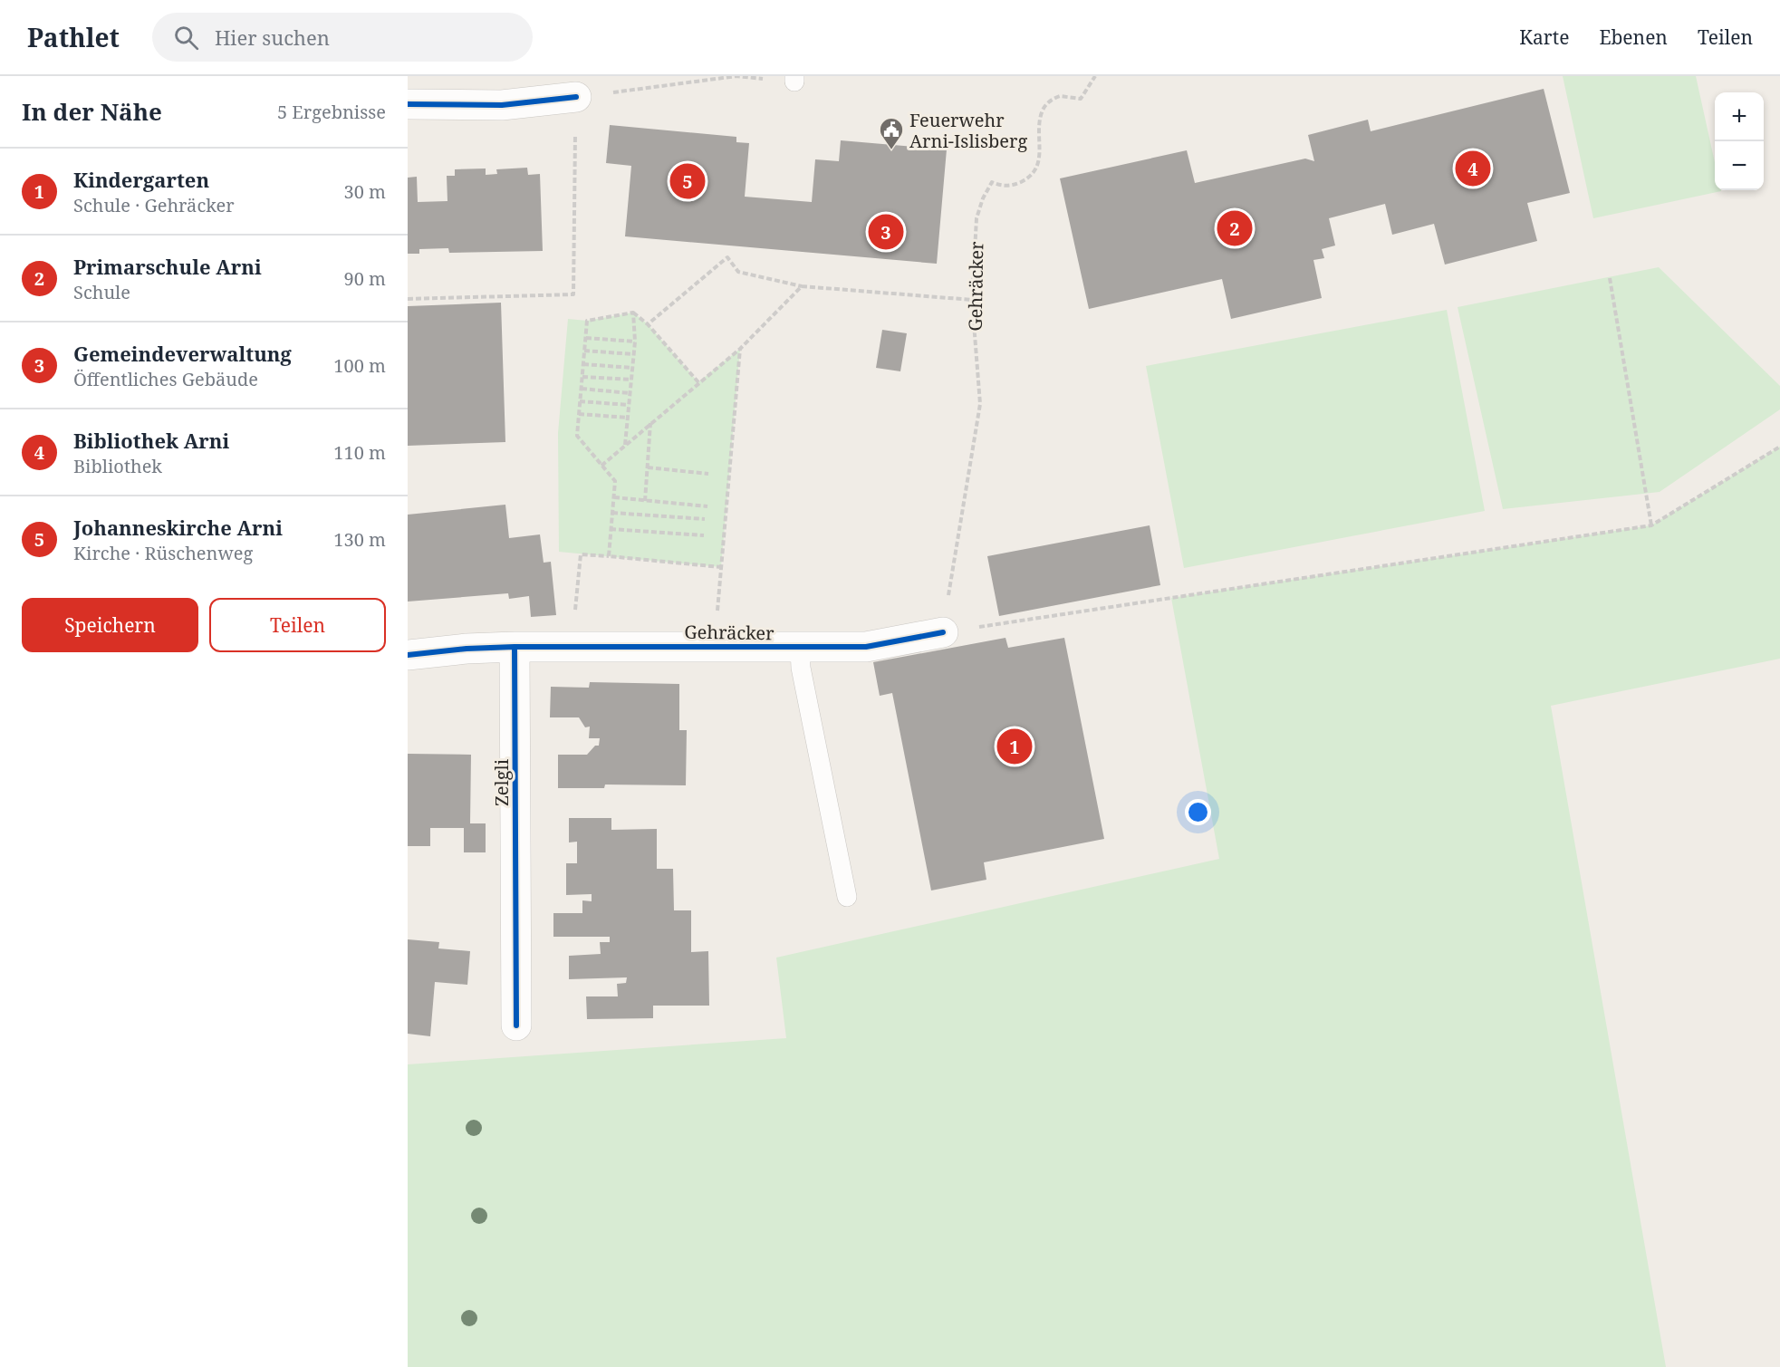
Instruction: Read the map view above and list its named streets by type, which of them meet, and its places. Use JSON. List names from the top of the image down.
{
  "streets": {
    "street": ["Gehräcker", "Zelgli"]
  },
  "crossings": [
    ["Gehräcker", "Zelgli"]
  ],
  "places": {
    "public building": ["Feuerwehr Arni-Islisberg"]
  },
  "page": {
    "header": "Pathlet",
    "search": "Hier suchen",
    "nav": ["Karte", "Ebenen", "Teilen"],
    "heading": ["In der Nähe", "5 Ergebnisse"],
    "map_buttons": ["+", "−"],
    "list": [
      {
        "mark": "1",
        "name": "Kindergarten",
        "note": "Schule · Gehräcker",
        "value": "30 m"
      },
      {
        "mark": "2",
        "name": "Primarschule Arni",
        "note": "Schule",
        "value": "90 m"
      },
      {
        "mark": "3",
        "name": "Gemeindeverwaltung",
        "note": "Öffentliches Gebäude",
        "value": "100 m"
      },
      {
        "mark": "4",
        "name": "Bibliothek Arni",
        "note": "Bibliothek",
        "value": "110 m"
      },
      {
        "mark": "5",
        "name": "Johanneskirche Arni",
        "note": "Kirche · Rüschenweg",
        "value": "130 m"
      }
    ],
    "pins": [
      "4",
      "5",
      "2",
      "3",
      "1"
    ],
    "buttons": ["Speichern", "Teilen"]
  }
}
